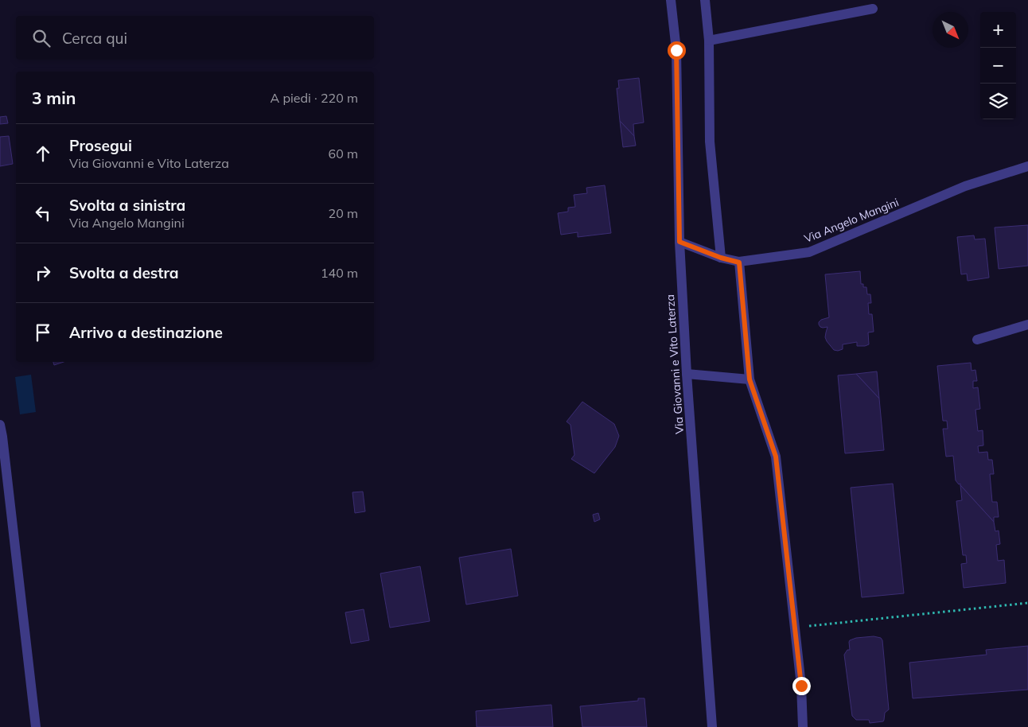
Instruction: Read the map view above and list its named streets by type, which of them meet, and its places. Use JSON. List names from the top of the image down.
{
  "streets": {
    "street": ["Via Angelo Mangini", "Via Giovanni e Vito Laterza"]
  },
  "crossings": [
    ["Via Angelo Mangini", "Via Giovanni e Vito Laterza"]
  ],
  "north": "bottom right",
  "page": {
    "map_buttons": ["+", "−"],
    "search": "Cerca qui",
    "heading": ["3 min", "A piedi · 220 m"],
    "list": [
      ["Prosegui", "Via Giovanni e Vito Laterza", "60 m"],
      ["Svolta a sinistra", "Via Angelo Mangini", "20 m"],
      ["Svolta a destra", "140 m"],
      "Arrivo a destinazione"
    ]
  }
}
